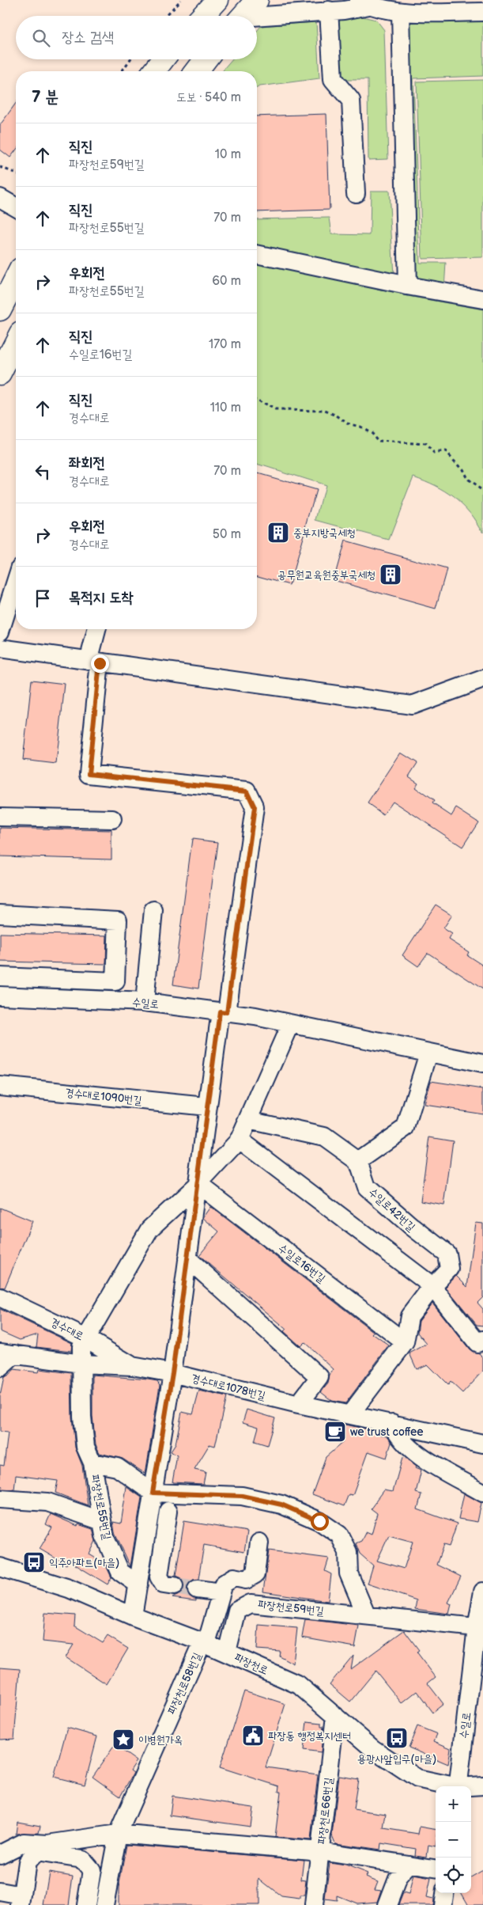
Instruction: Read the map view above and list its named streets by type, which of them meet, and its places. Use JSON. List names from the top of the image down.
{
  "streets": {
    "street": [
      "수일로",
      "경수대로1090번길",
      "수일로42번길",
      "수일로16번길",
      "경수대로",
      "경수대로1078번길",
      "파장천로55번길",
      "파장천로59번길",
      "파장천로",
      "파장천로58번길",
      "파장천로66번길"
    ]
  },
  "crossings": [
    ["수일로", "파장천로59번길"],
    ["경수대로", "경수대로1078번길"],
    ["파장천로59번길", "파장천로"],
    ["파장천로", "파장천로58번길"],
    ["파장천로", "파장천로66번길"]
  ],
  "places": {
    "building": ["중부지방국세청", "공무원교육원중부국세청"],
    "cafe": ["we trust coffee"],
    "bus stop": ["익주아파트(마을)", "용광사앞입구(마을)"],
    "public building": ["파장동 행정복지센터"],
    "place": ["이병원가옥"]
  },
  "page": {
    "search": "장소 검색",
    "heading": ["7 분", "도보 · 540 m"],
    "list": [
      ["직진", "파장천로59번길", "10 m"],
      ["직진", "파장천로55번길", "70 m"],
      ["우회전", "파장천로55번길", "60 m"],
      ["직진", "수일로16번길", "170 m"],
      ["직진", "경수대로", "110 m"],
      ["좌회전", "경수대로", "70 m"],
      ["우회전", "경수대로", "50 m"],
      "목적지 도착"
    ],
    "map_buttons": ["+", "−"]
  }
}
